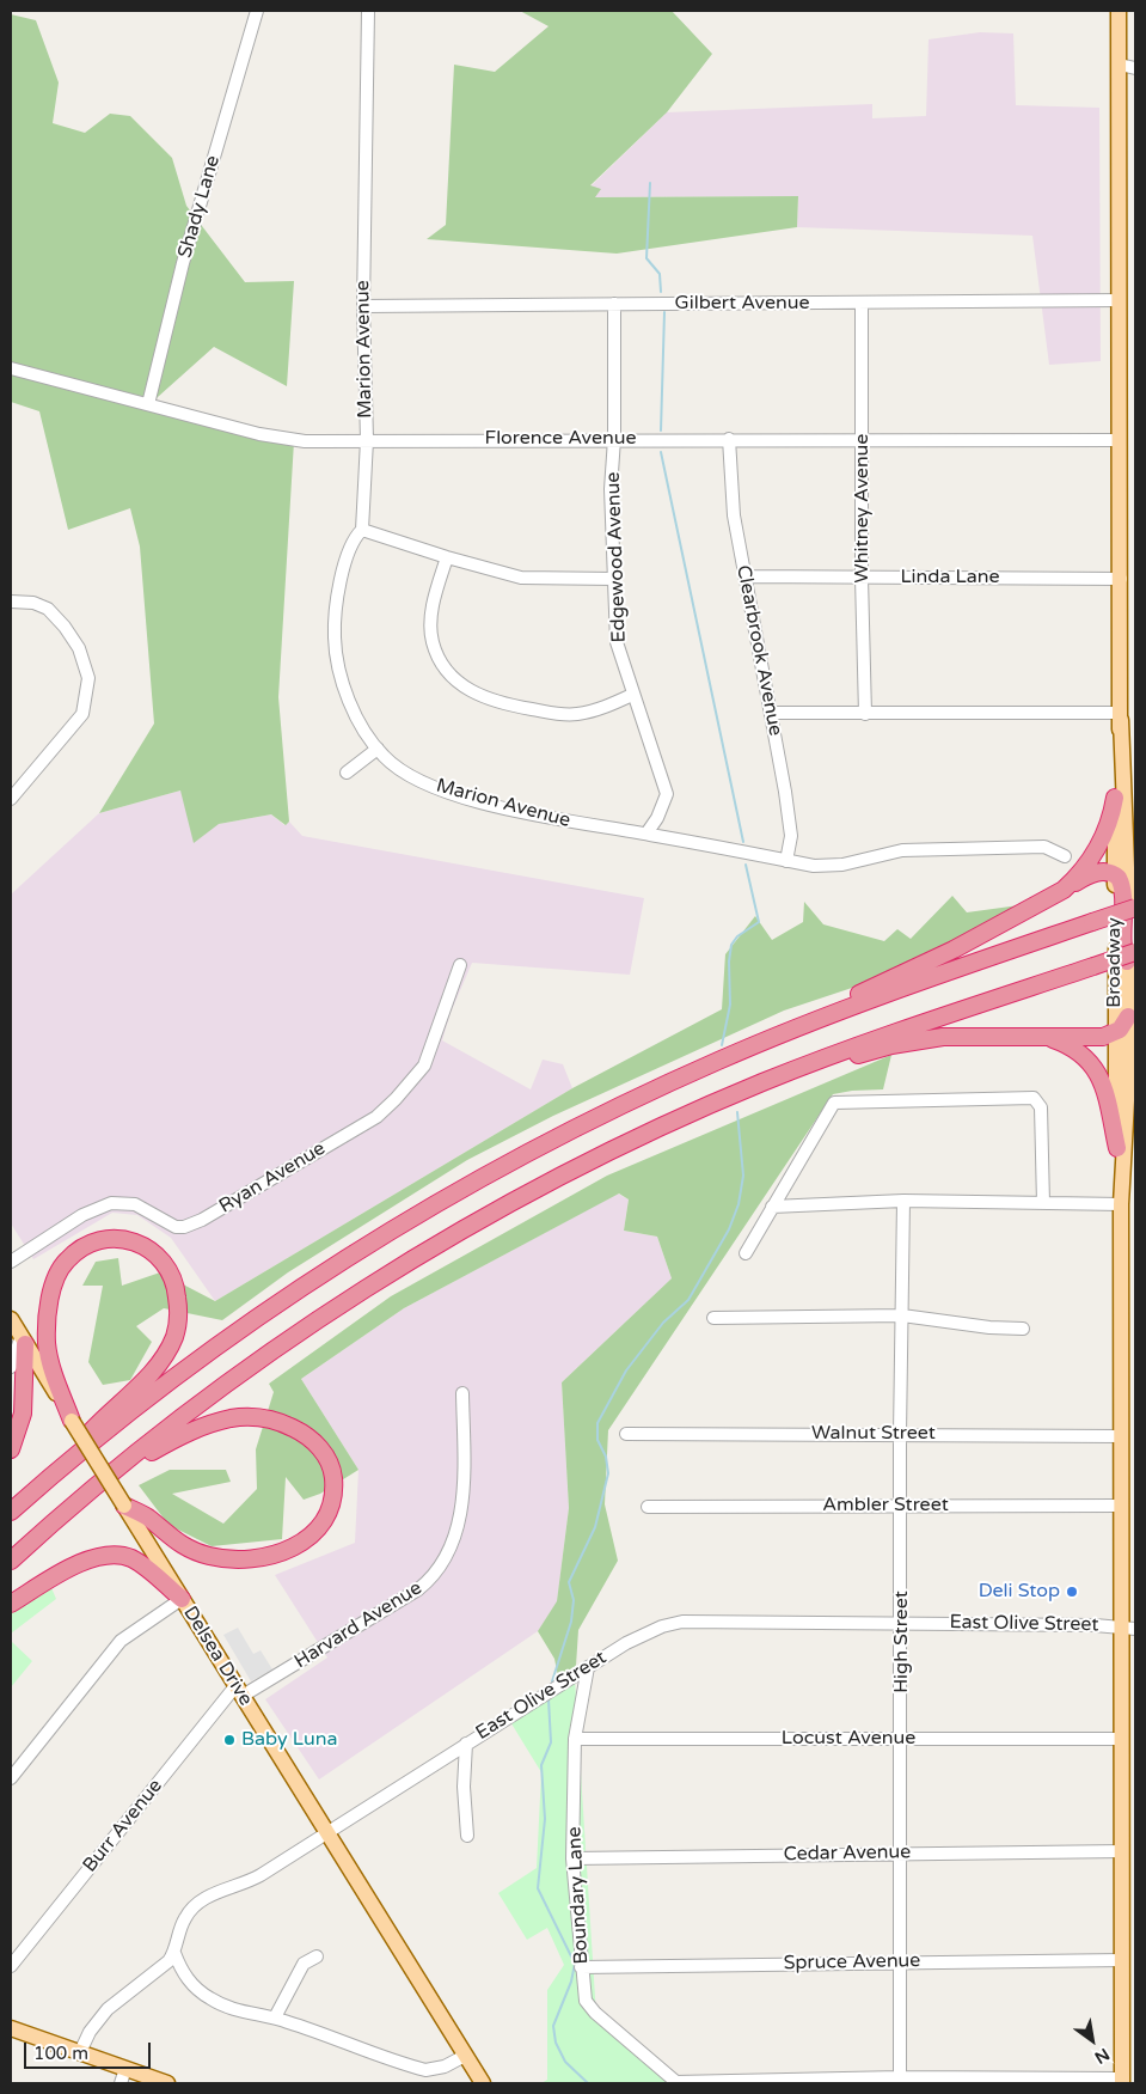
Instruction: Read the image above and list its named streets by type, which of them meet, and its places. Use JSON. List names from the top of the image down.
{
  "streets": {
    "main road": ["Broadway", "Delsea Drive"],
    "street": [
      "Shady Lane",
      "Gilbert Avenue",
      "Marion Avenue",
      "Florence Avenue",
      "Whitney Avenue",
      "Edgewood Avenue",
      "Linda Lane",
      "Clearbrook Avenue",
      "Ryan Avenue",
      "Walnut Street",
      "Ambler Street",
      "East Olive Street",
      "Harvard Avenue",
      "High Street",
      "Locust Avenue",
      "Burr Avenue",
      "Cedar Avenue",
      "Boundary Lane",
      "Spruce Avenue"
    ]
  },
  "crossings": [
    ["Shady Lane", "Florence Avenue"],
    ["Gilbert Avenue", "Marion Avenue"],
    ["Gilbert Avenue", "Whitney Avenue"],
    ["Gilbert Avenue", "Edgewood Avenue"],
    ["Gilbert Avenue", "Broadway"],
    ["Marion Avenue", "Florence Avenue"],
    ["Marion Avenue", "Edgewood Avenue"],
    ["Marion Avenue", "Clearbrook Avenue"],
    ["Florence Avenue", "Whitney Avenue"],
    ["Florence Avenue", "Edgewood Avenue"],
    ["Florence Avenue", "Clearbrook Avenue"],
    ["Florence Avenue", "Broadway"],
    ["Whitney Avenue", "Linda Lane"],
    ["Linda Lane", "Clearbrook Avenue"],
    ["Linda Lane", "Broadway"],
    ["Broadway", "Walnut Street"],
    ["Broadway", "Ambler Street"],
    ["Broadway", "East Olive Street"],
    ["Broadway", "Locust Avenue"],
    ["Broadway", "Cedar Avenue"],
    ["Broadway", "Spruce Avenue"],
    ["Walnut Street", "High Street"],
    ["Ambler Street", "High Street"],
    ["East Olive Street", "High Street"],
    ["East Olive Street", "Delsea Drive"],
    ["East Olive Street", "Boundary Lane"],
    ["Harvard Avenue", "Delsea Drive"],
    ["Harvard Avenue", "Burr Avenue"],
    ["High Street", "Locust Avenue"],
    ["High Street", "Cedar Avenue"],
    ["High Street", "Spruce Avenue"],
    ["Delsea Drive", "Burr Avenue"],
    ["Locust Avenue", "Boundary Lane"],
    ["Cedar Avenue", "Boundary Lane"],
    ["Boundary Lane", "Spruce Avenue"]
  ],
  "places": ["Deli Stop", "Baby Luna"],
  "scale_bar": "100 m",
  "north": "bottom right"
}
